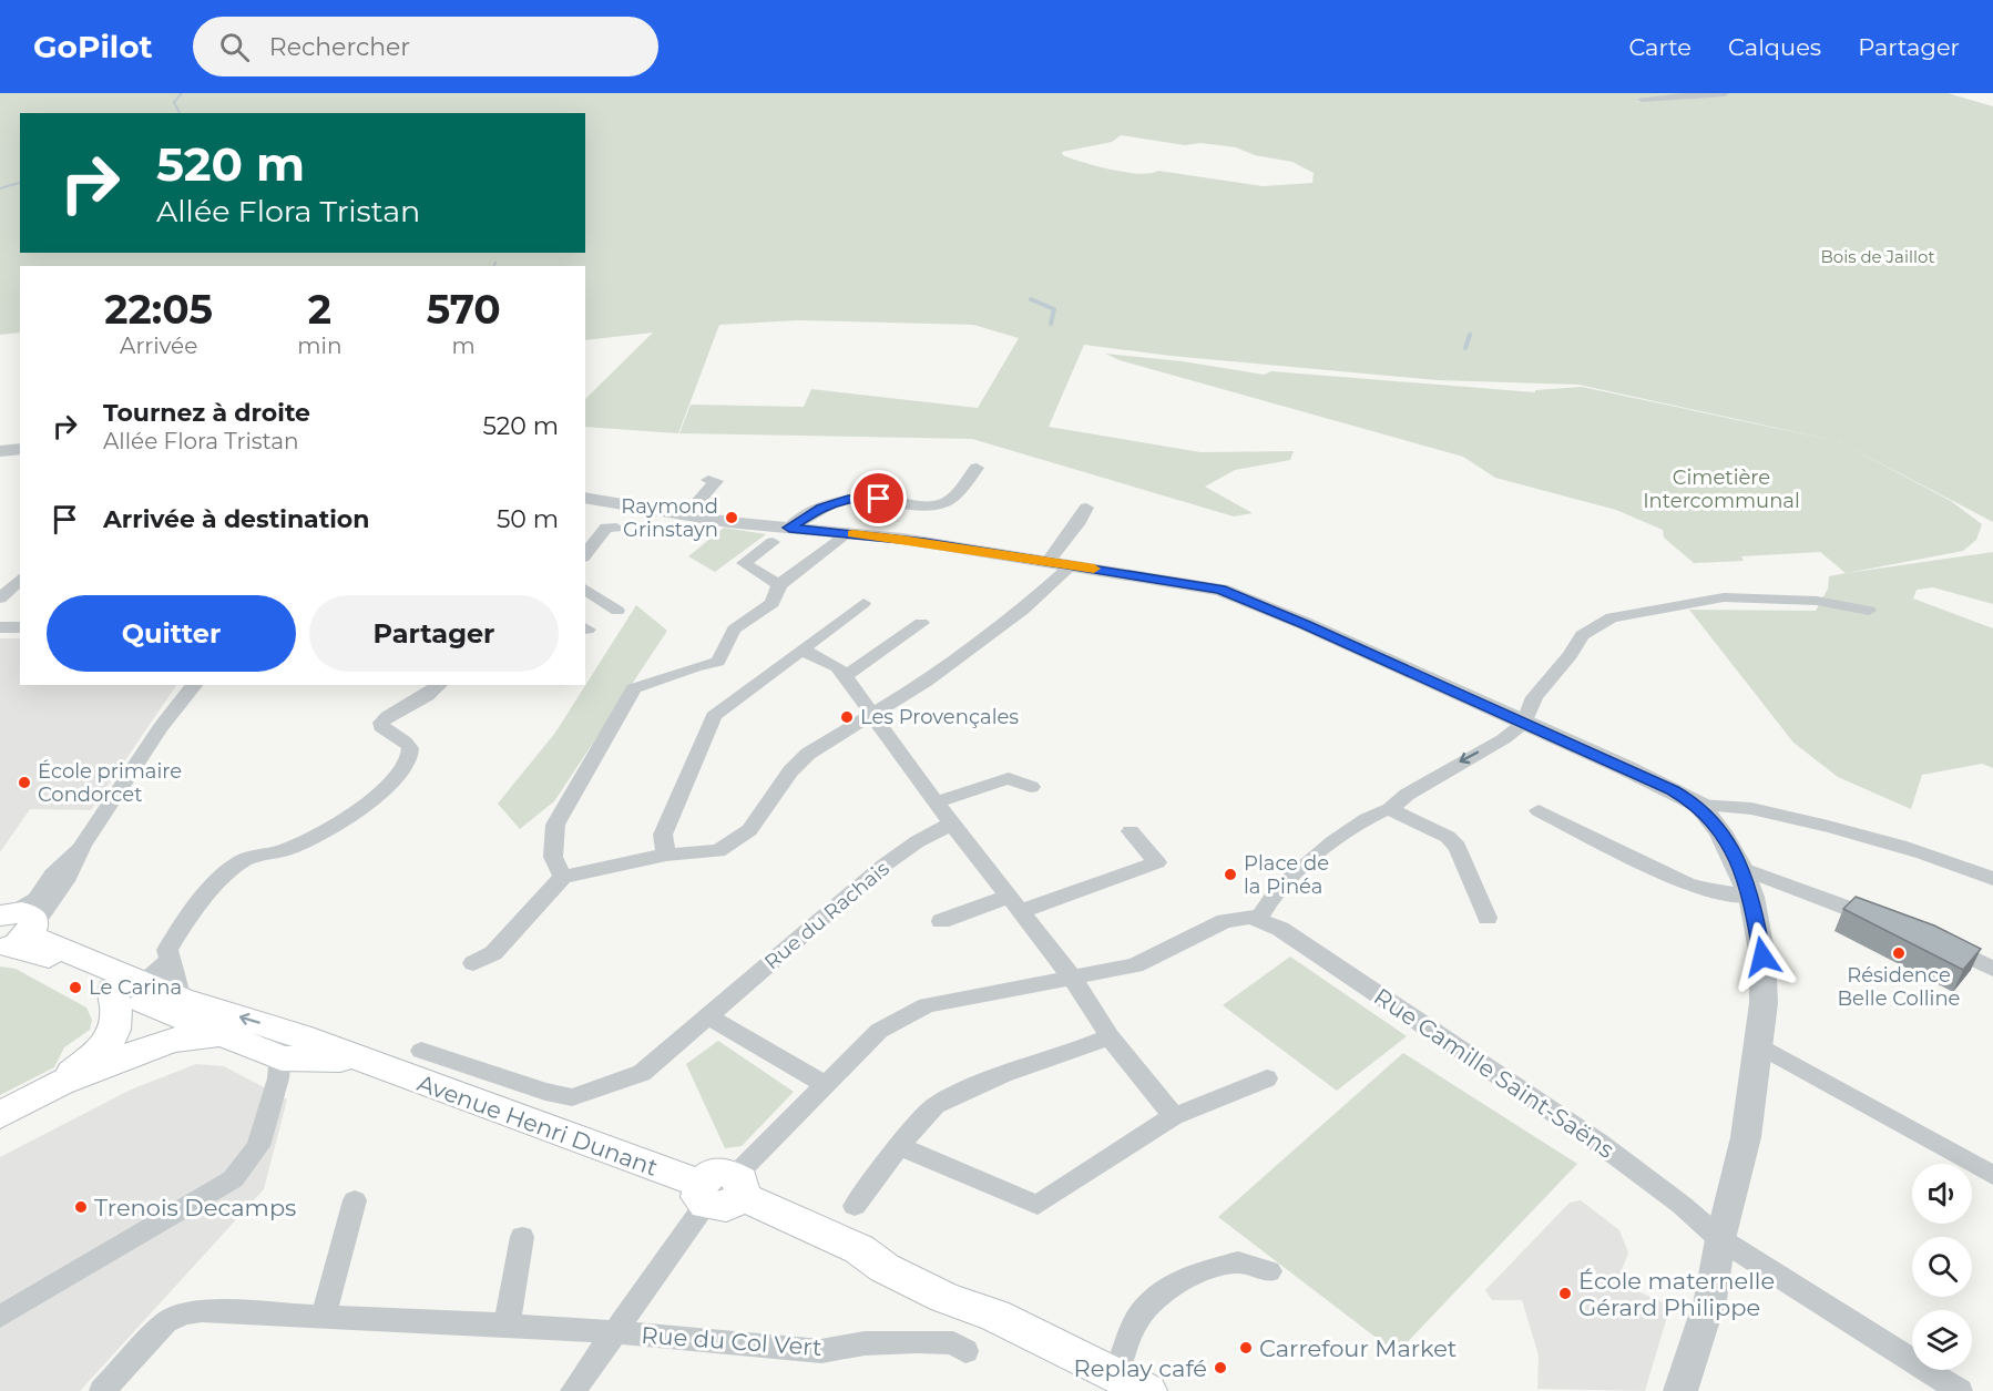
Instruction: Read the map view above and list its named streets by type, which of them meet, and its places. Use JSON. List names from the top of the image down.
{
  "streets": {
    "main road": ["Avenue Henri Dunant"],
    "street": ["Rue du Rachais", "Rue Camille Saint-Saëns", "Rue du Col Vert"]
  },
  "parks": ["Bois de Jaillot", "Cimetière Intercommunal"],
  "places": [
    "Raymond Grinstayn",
    "Les Provençales",
    "École primaire Condorcet",
    "Place de la Pinéa",
    "Résidence Belle Colline",
    "Le Carina",
    "Trenois Decamps",
    "École maternelle Gérard Philippe",
    "Carrefour Market",
    "Replay café"
  ],
  "page": {
    "header": "GoPilot",
    "search": "Rechercher",
    "nav": ["Carte", "Calques", "Partager"],
    "turn": ["520 m", "Allée Flora Tristan"],
    "eta": [
      "22:05",
      "Arrivée",
      "2",
      "min",
      "570",
      "m"
    ],
    "list": [
      {
        "name": "Tournez à droite",
        "note": "Allée Flora Tristan",
        "value": "520 m"
      },
      {
        "name": "Arrivée à destination",
        "value": "50 m"
      }
    ],
    "buttons": ["Quitter", "Partager"]
  }
}
